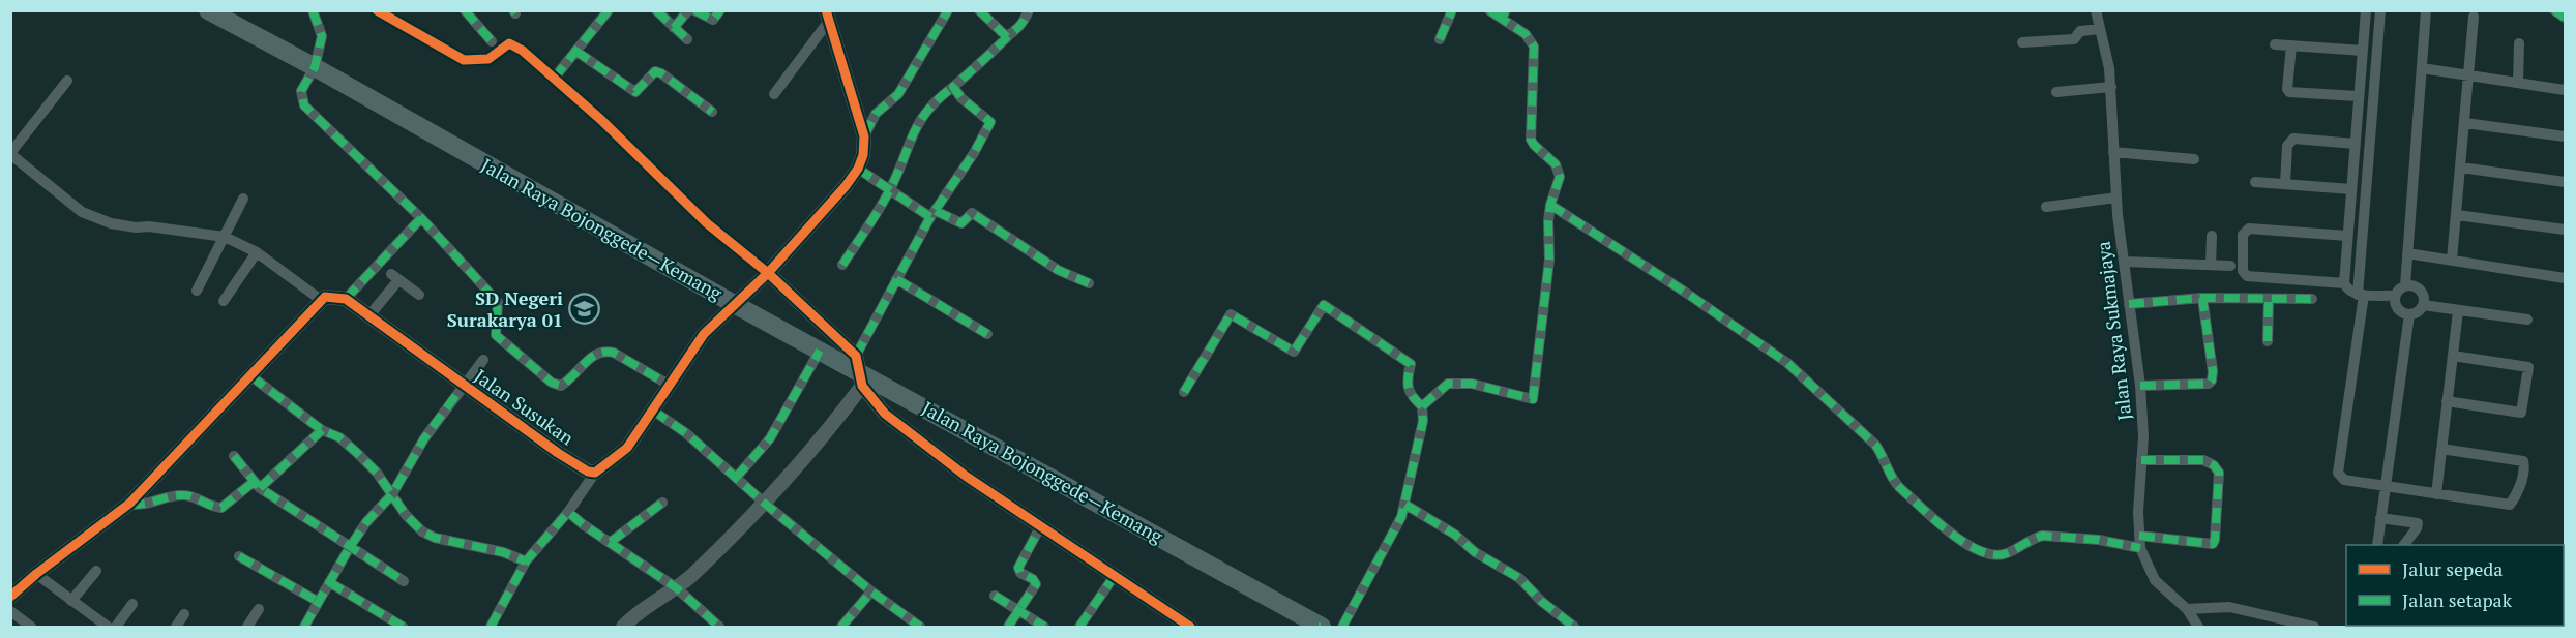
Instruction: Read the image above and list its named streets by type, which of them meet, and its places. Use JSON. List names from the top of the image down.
{
  "streets": {
    "highway": ["Jalan Raya Bojonggede—Kemang"],
    "street": ["Jalan Raya Sukmajaya", "Jalan Susukan"]
  },
  "places": {
    "school or university": ["SD Negeri Surakarya 01"]
  },
  "legend": ["Jalur sepeda", "Jalan setapak"]
}
